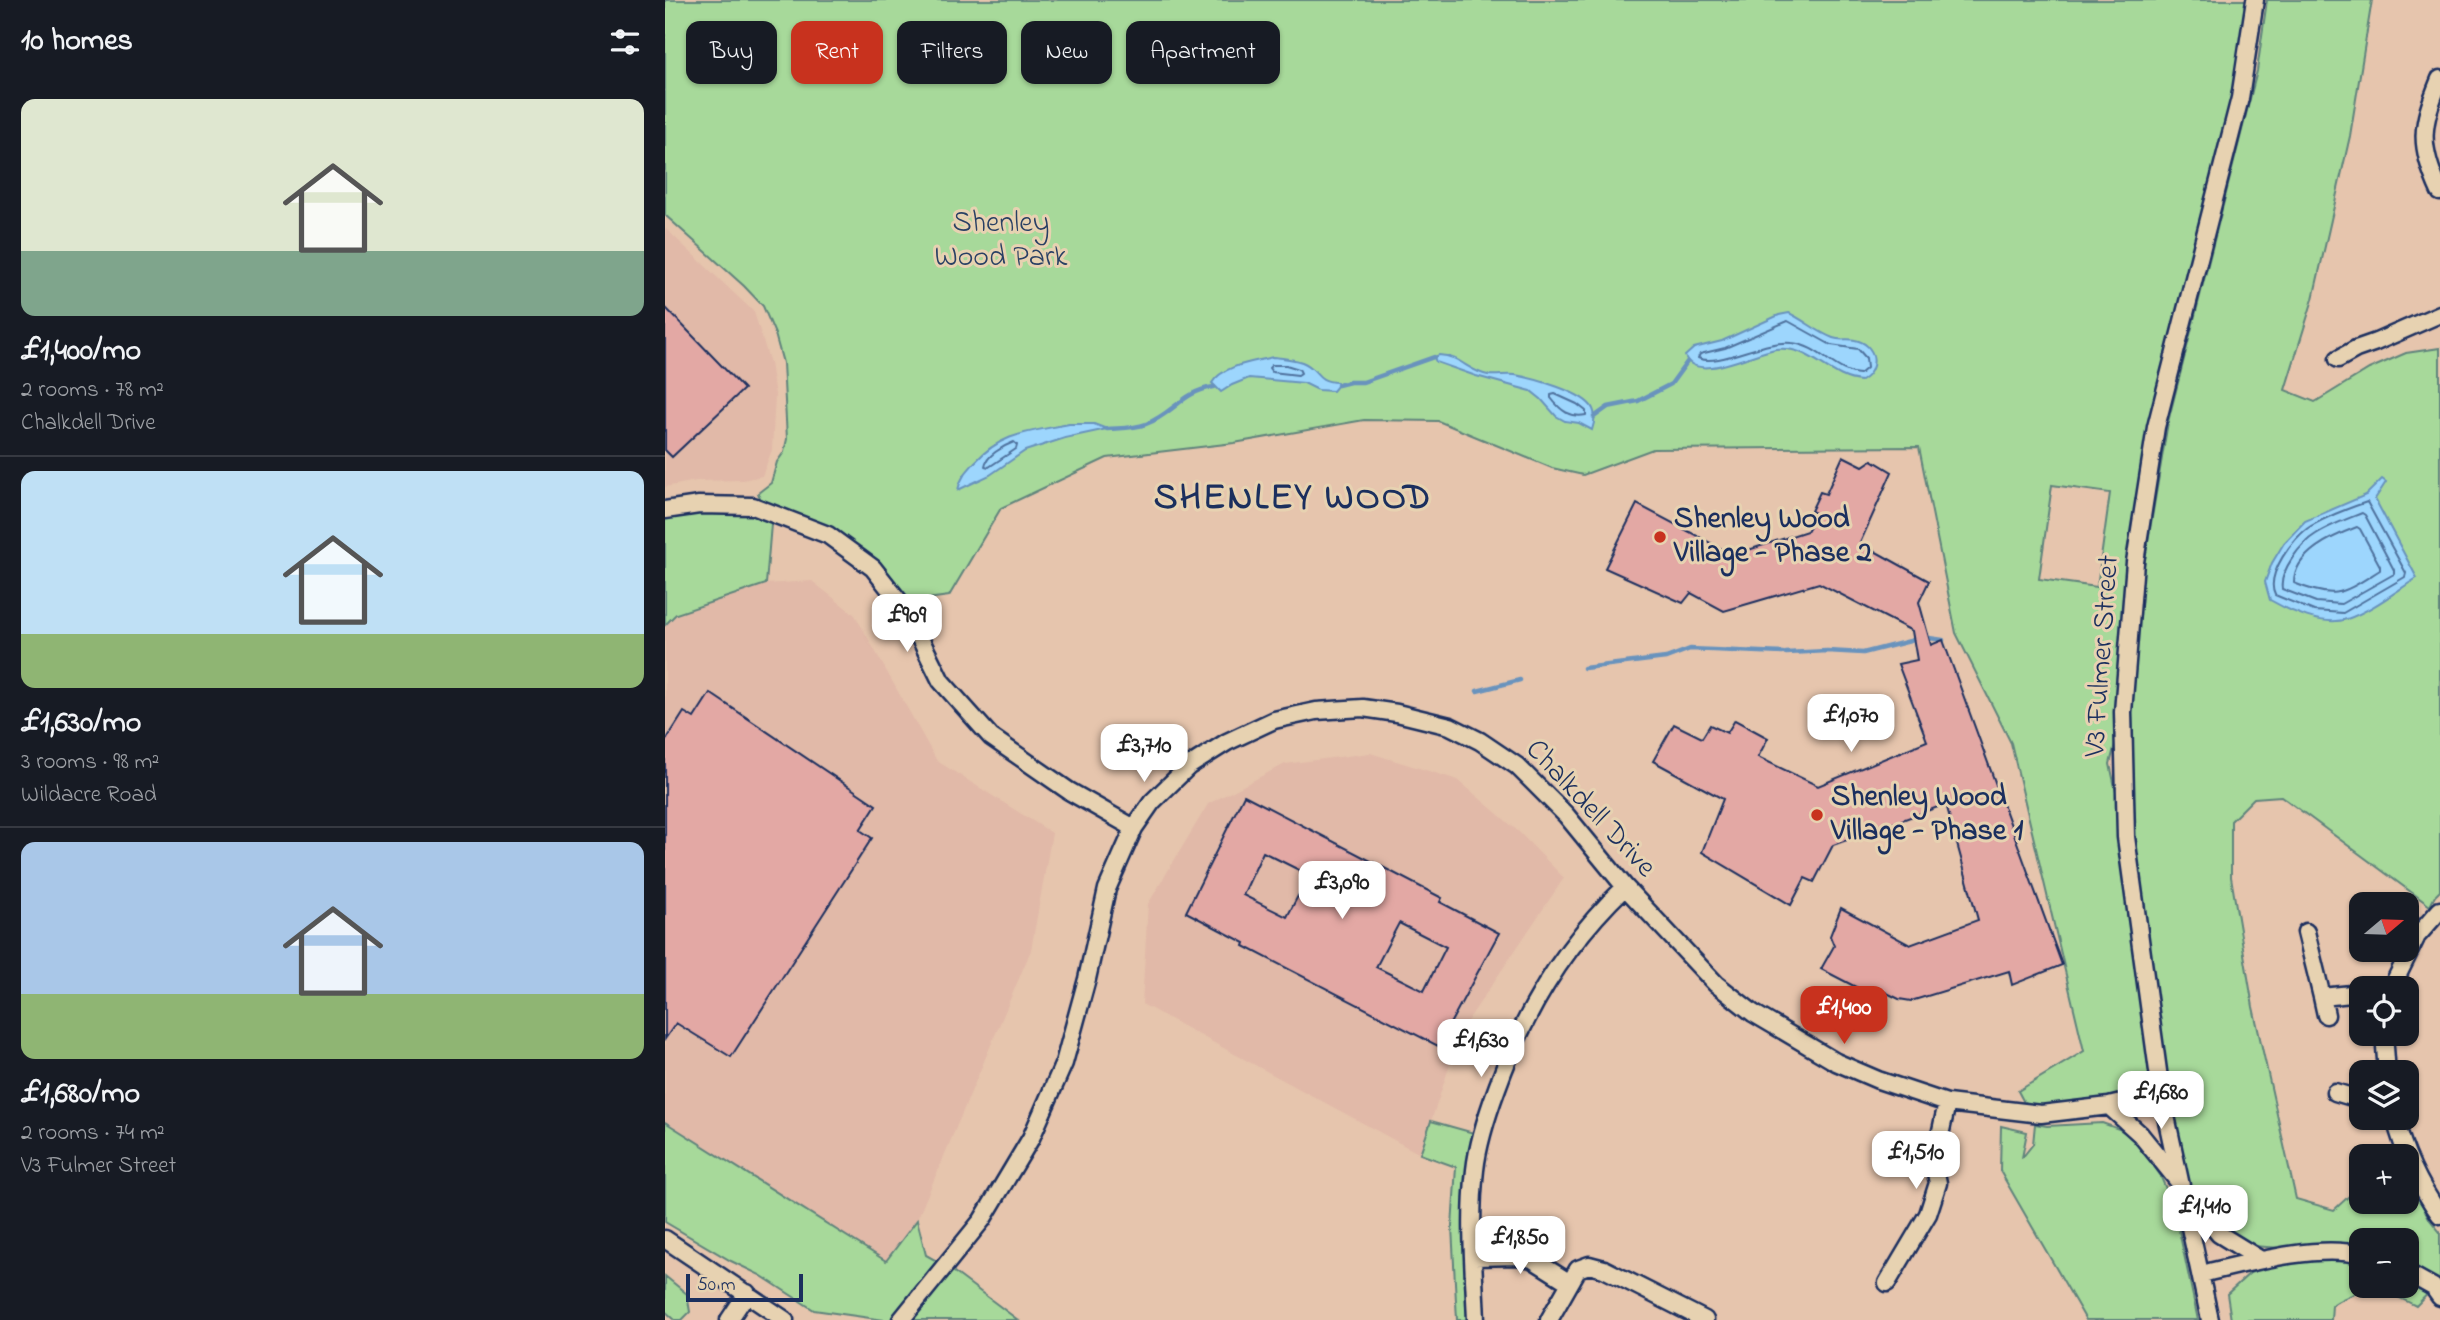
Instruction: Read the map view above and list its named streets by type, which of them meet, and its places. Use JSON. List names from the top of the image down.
{
  "streets": {
    "street": ["V3 Fulmer Street", "Chalkdell Drive"]
  },
  "crossings": [
    ["V3 Fulmer Street", "Chalkdell Drive"]
  ],
  "districts": ["SHENLEY WOOD"],
  "parks": ["Shenley Wood Park"],
  "places": ["Shenley Wood Village - Phase 2", "Shenley Wood Village - Phase 1"],
  "scale_bar": "50 m",
  "north": "right",
  "page": {
    "heading": "10 homes",
    "chip": [
      "Buy",
      "Rent",
      "Filters",
      "New",
      "Apartment"
    ],
    "list": [
      {
        "name": "£1,400/mo",
        "note": "2 rooms · 78 m² · Chalkdell Drive"
      },
      {
        "name": "£1,630/mo",
        "note": "3 rooms · 98 m² · Wildacre Road"
      },
      {
        "name": "£1,680/mo",
        "note": "2 rooms · 74 m² · V3 Fulmer Street"
      }
    ],
    "price": [
      "£909",
      "£1,070",
      "£3,710",
      "£3,090",
      "£1,400",
      "£1,630",
      "£1,680",
      "£1,510",
      "£1,410",
      "£1,850"
    ],
    "map_buttons": ["+", "−"],
    "scale": "50 m"
  }
}
